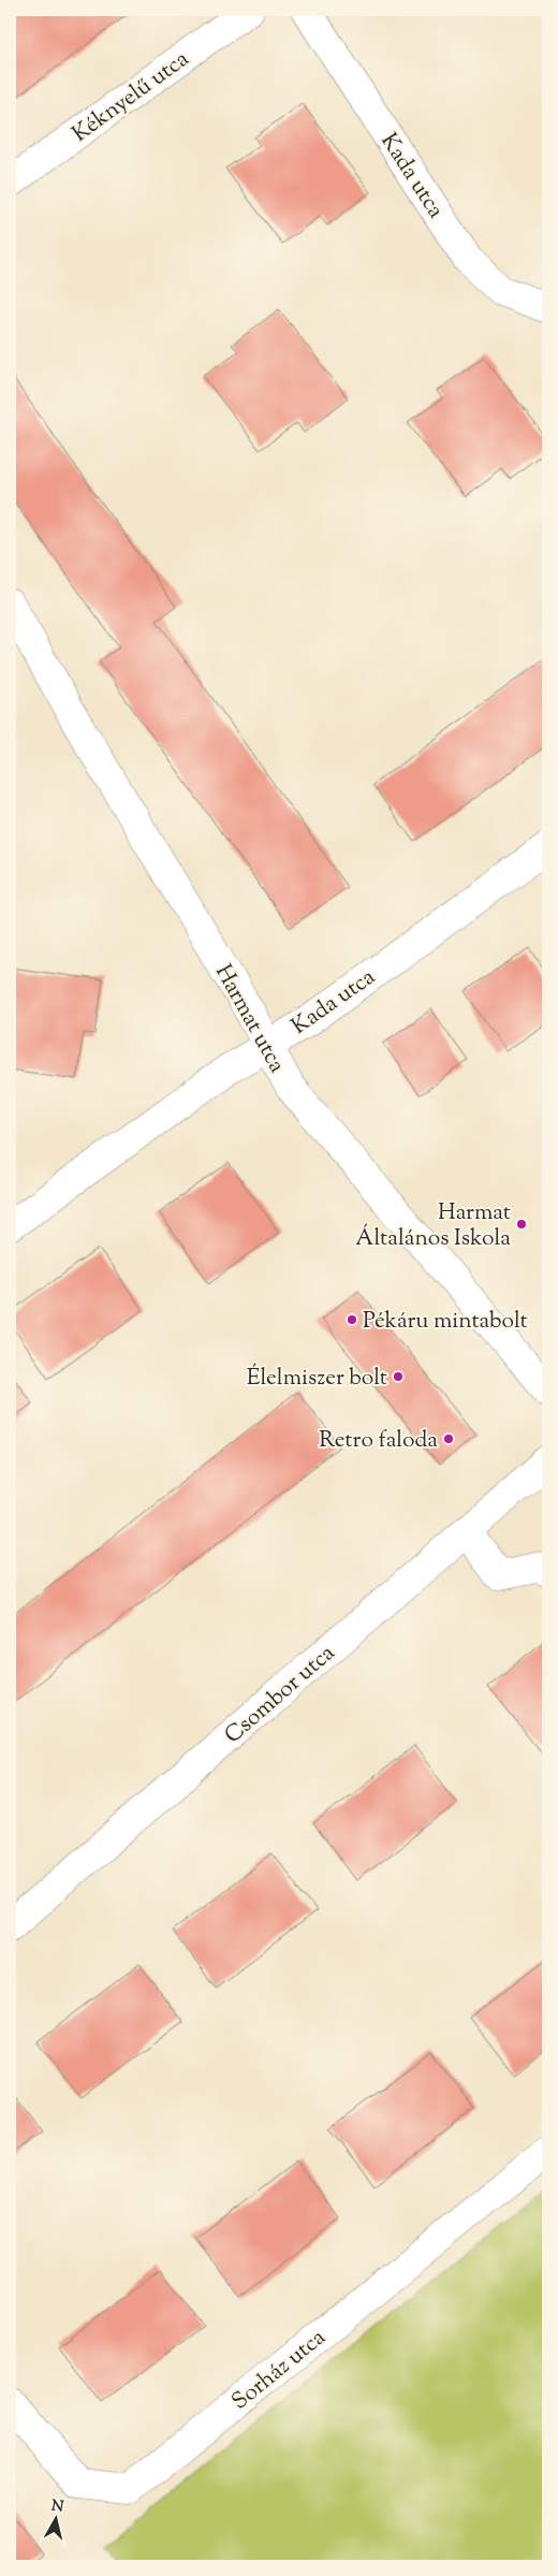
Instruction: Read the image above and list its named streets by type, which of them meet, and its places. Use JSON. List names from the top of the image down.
{
  "streets": {
    "street": [
      "Kéknyelű utca",
      "Kada utca",
      "Harmat utca",
      "Csombor utca",
      "Sorház utca"
    ]
  },
  "crossings": [
    ["Kada utca", "Harmat utca"]
  ],
  "places": [
    "Harmat Általános Iskola",
    "Pékáru mintabolt",
    "Élelmiszer bolt",
    "Retro faloda"
  ],
  "north": "top"
}
